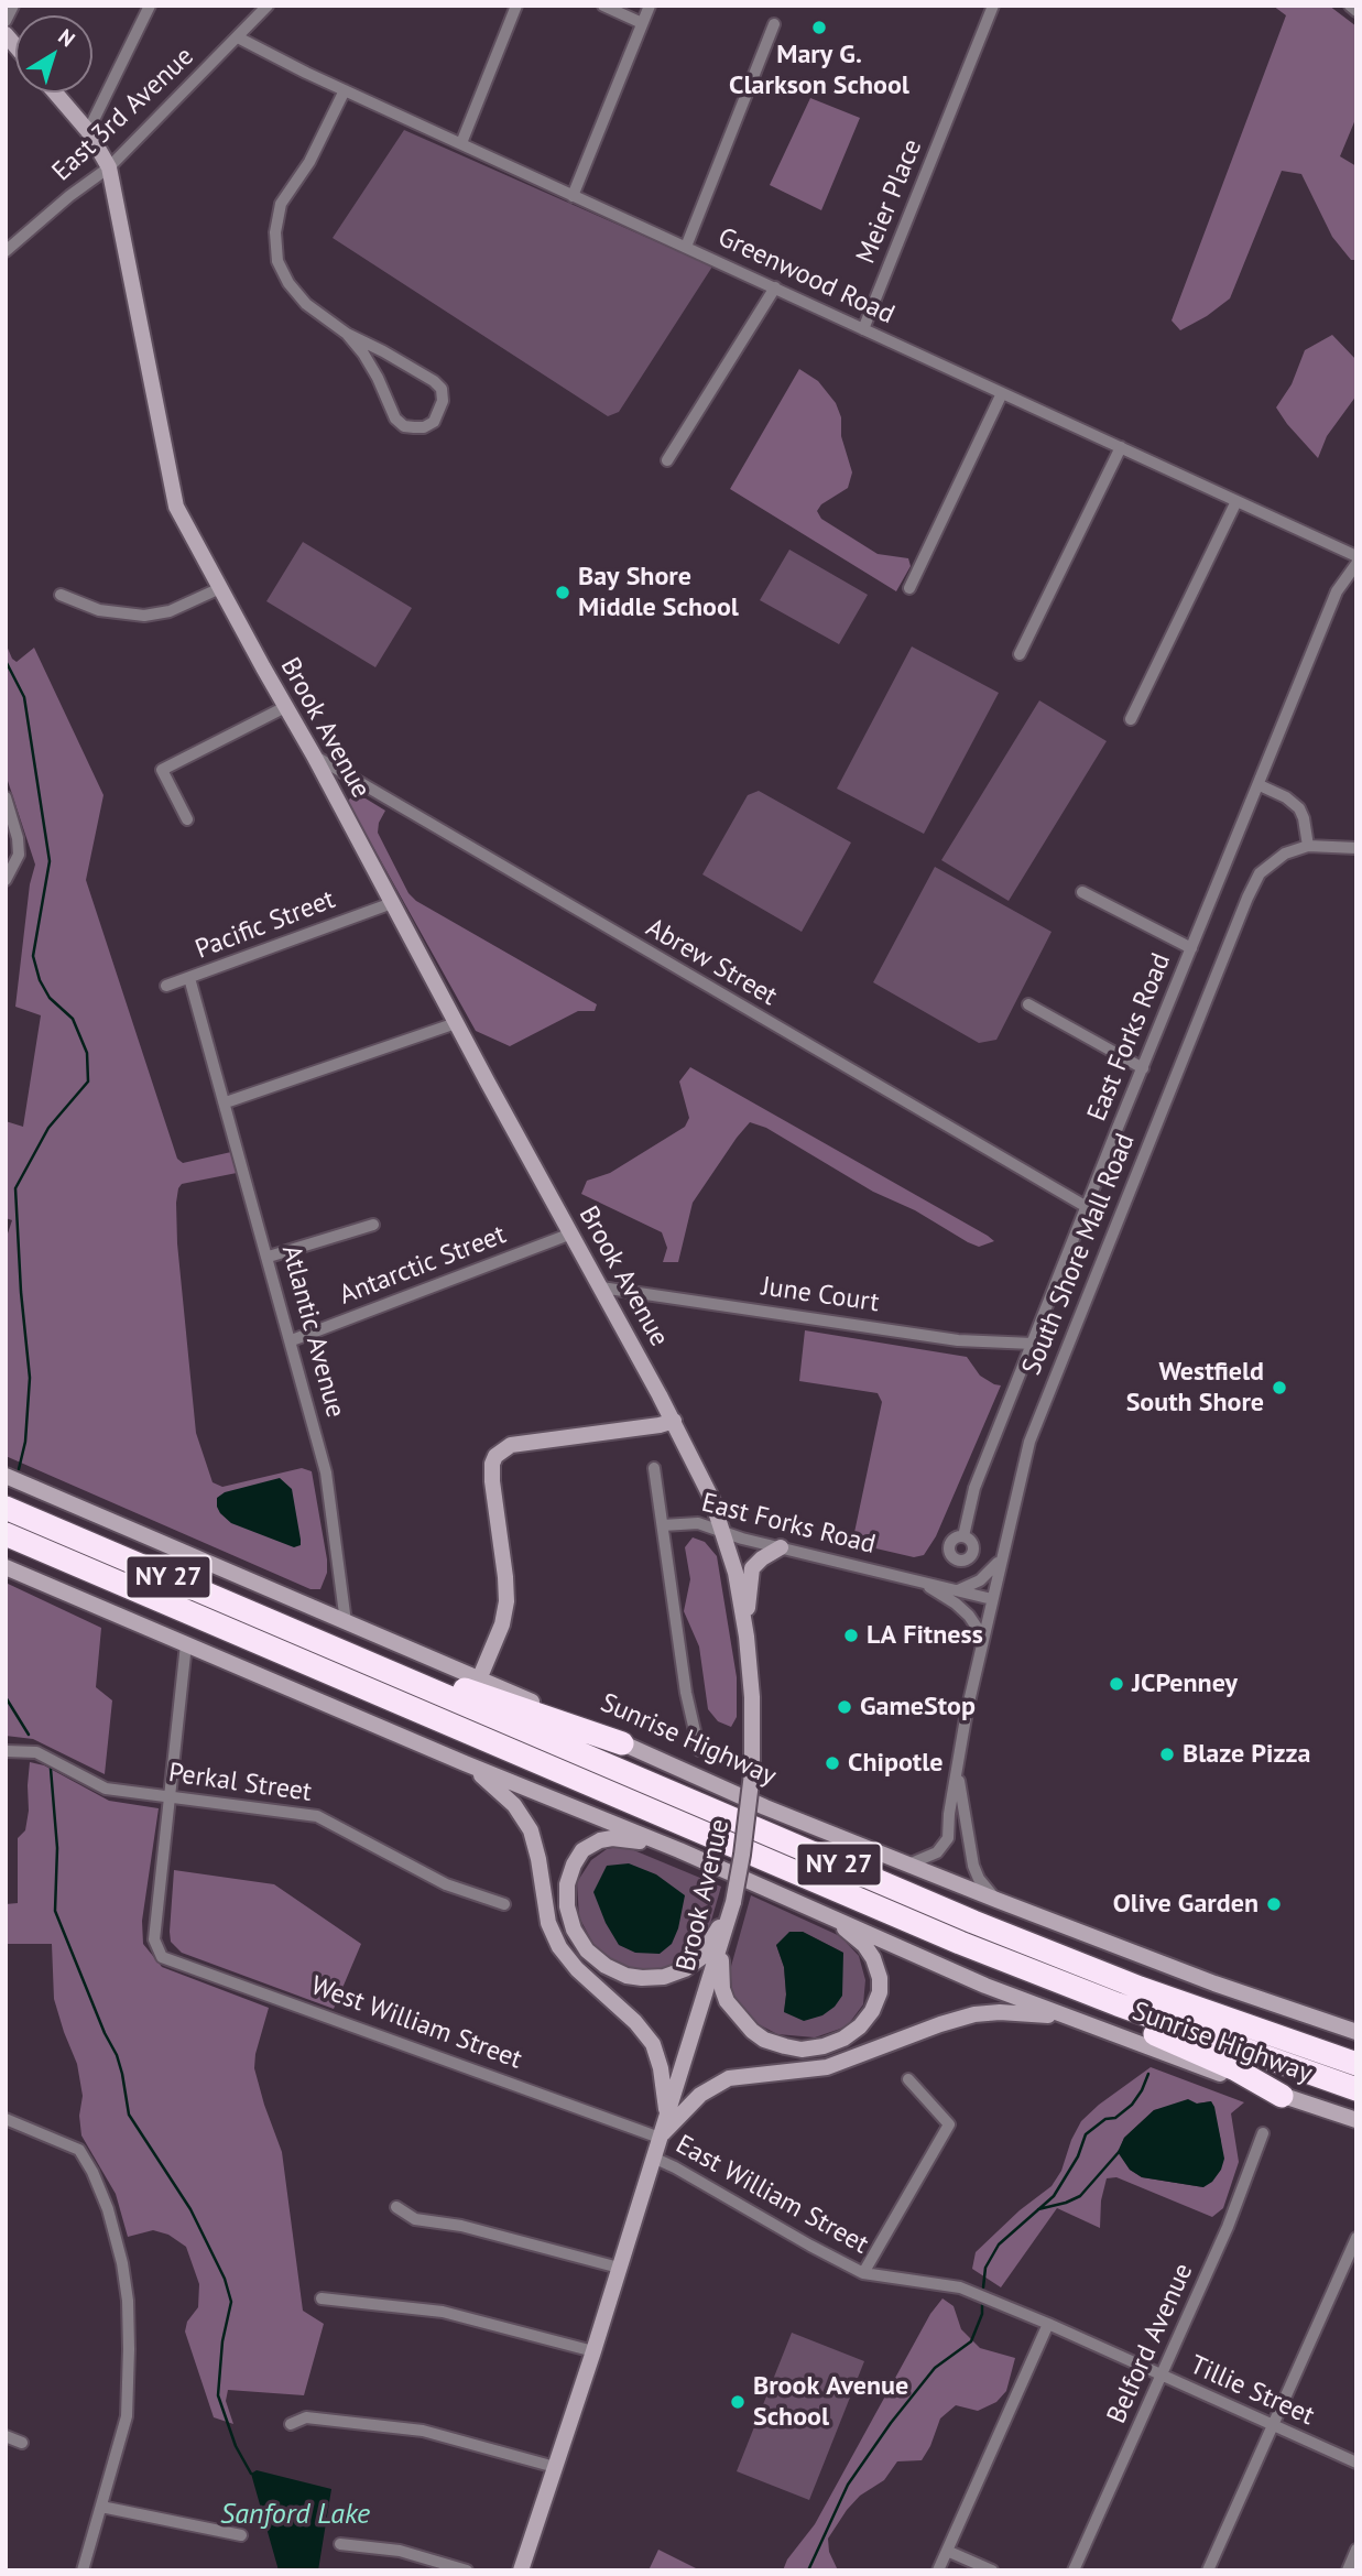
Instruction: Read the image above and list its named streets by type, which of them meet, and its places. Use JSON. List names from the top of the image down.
{
  "streets": {
    "highway": ["NY 27", "Sunrise Highway"],
    "main road": ["Brook Avenue"],
    "street": [
      "East 3rd Avenue",
      "Meier Place",
      "Greenwood Road",
      "Pacific Street",
      "Abrew Street",
      "East Forks Road",
      "South Shore Mall Road",
      "Antarctic Street",
      "June Court",
      "Atlantic Avenue",
      "Perkal Street",
      "West William Street",
      "East William Street",
      "Belford Avenue",
      "Tillie Street"
    ]
  },
  "crossings": [
    ["East 3rd Avenue", "Greenwood Road"],
    ["East 3rd Avenue", "Brook Avenue"],
    ["Meier Place", "Greenwood Road"],
    ["Brook Avenue", "Pacific Street"],
    ["Brook Avenue", "Abrew Street"],
    ["Brook Avenue", "East Forks Road"],
    ["Brook Avenue", "Antarctic Street"],
    ["Brook Avenue", "June Court"],
    ["Brook Avenue", "West William Street"],
    ["Brook Avenue", "East William Street"],
    ["Pacific Street", "Atlantic Avenue"],
    ["Abrew Street", "East Forks Road"],
    ["East Forks Road", "South Shore Mall Road"],
    ["East Forks Road", "June Court"],
    ["South Shore Mall Road", "Sunrise Highway"],
    ["Antarctic Street", "Atlantic Avenue"],
    ["Atlantic Avenue", "Sunrise Highway"],
    ["Perkal Street", "West William Street"],
    ["East William Street", "Tillie Street"],
    ["Belford Avenue", "Tillie Street"]
  ],
  "water": ["Sanford Lake"],
  "places": [
    "Mary G. Clarkson School",
    "Bay Shore Middle School",
    "Westfield South Shore",
    "LA Fitness",
    "JCPenney",
    "GameStop",
    "Blaze Pizza",
    "Chipotle",
    "Olive Garden",
    "Brook Avenue School"
  ],
  "north": "top right"
}
